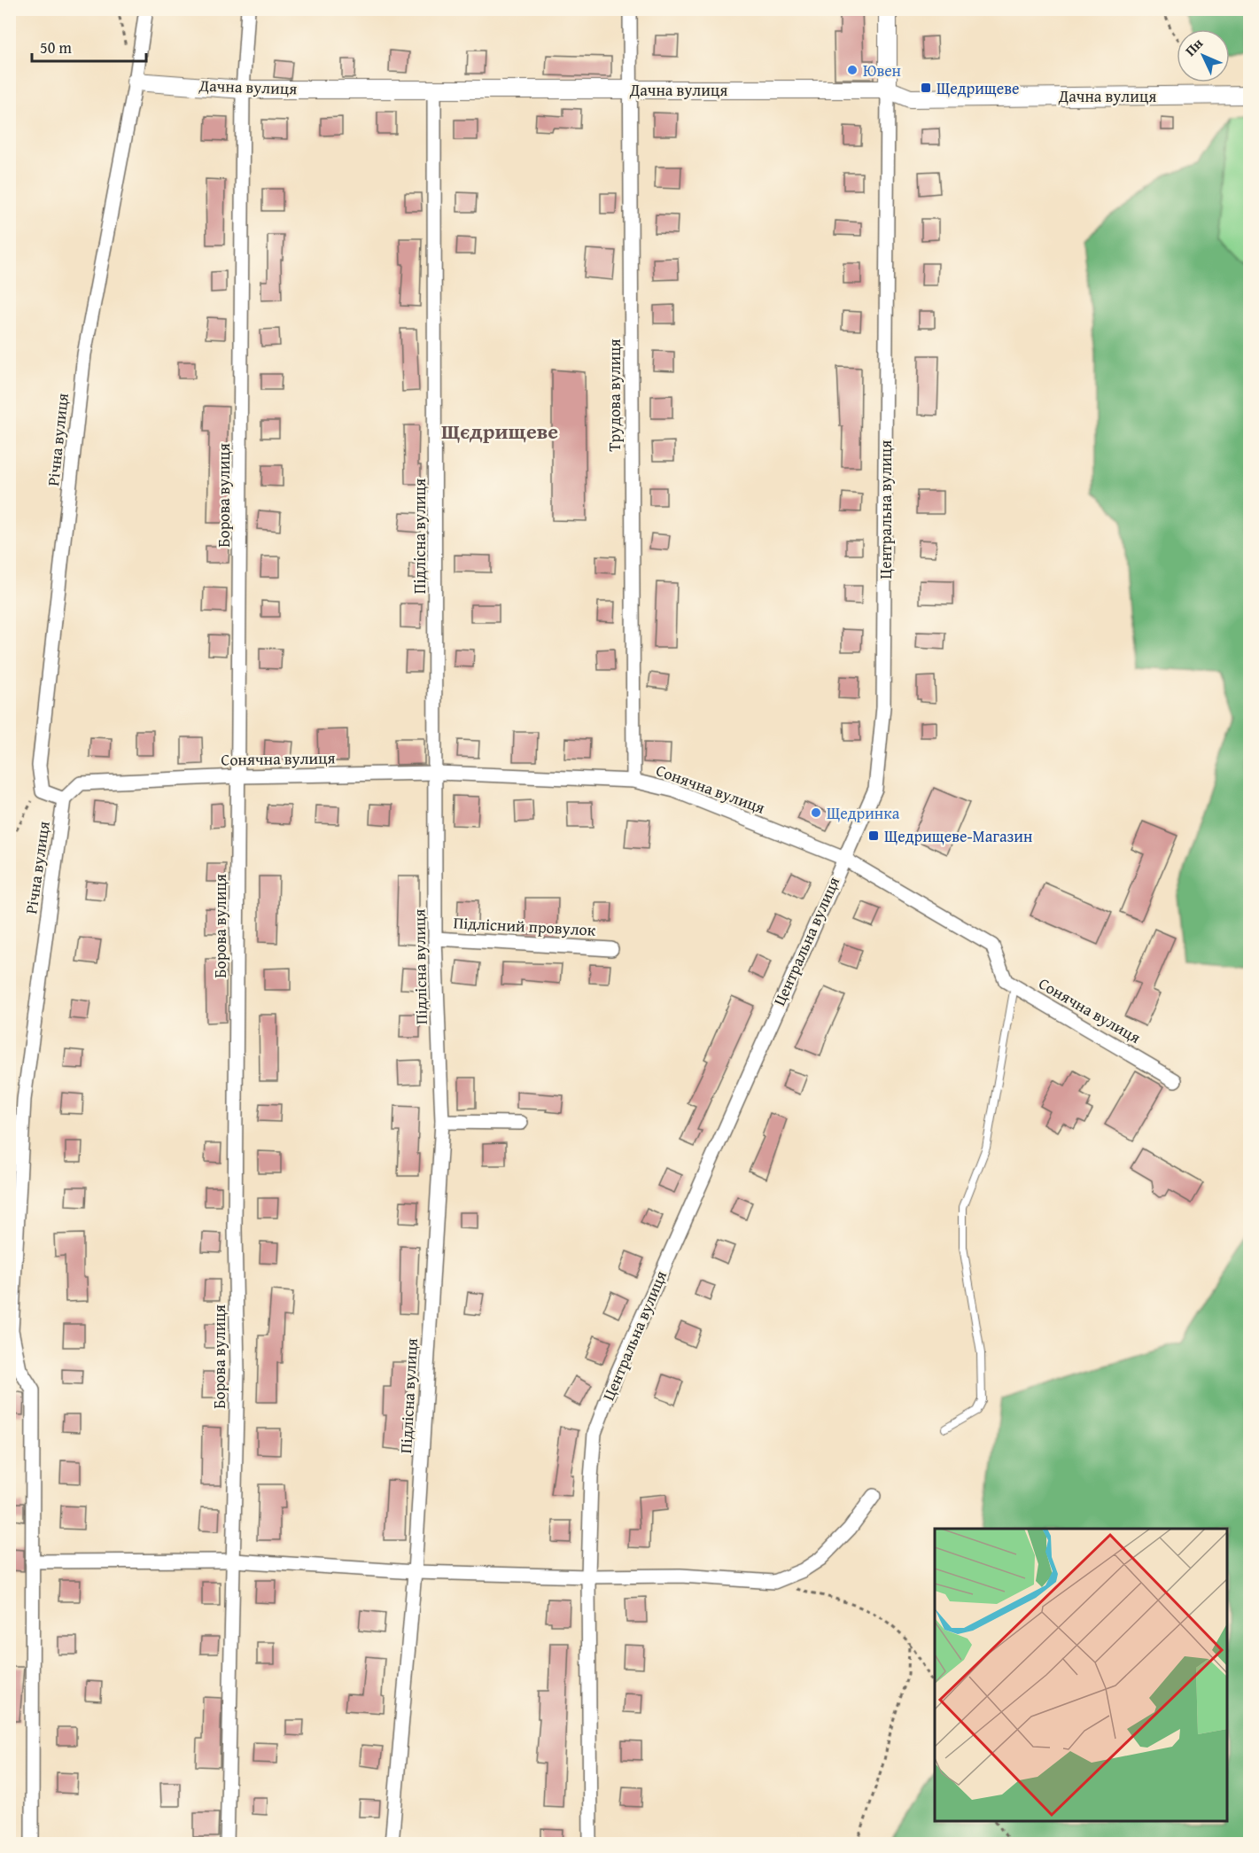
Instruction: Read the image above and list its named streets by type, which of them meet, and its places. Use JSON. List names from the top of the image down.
{
  "streets": {
    "street": [
      "Дачна вулиця",
      "Трудова вулиця",
      "Річна вулиця",
      "Борова вулиця",
      "Центральна вулиця",
      "Підлісна вулиця",
      "Сонячна вулиця",
      "Підлісний провулок"
    ]
  },
  "crossings": [
    ["Дачна вулиця", "Трудова вулиця"],
    ["Дачна вулиця", "Річна вулиця"],
    ["Дачна вулиця", "Борова вулиця"],
    ["Дачна вулиця", "Центральна вулиця"],
    ["Дачна вулиця", "Підлісна вулиця"],
    ["Трудова вулиця", "Сонячна вулиця"],
    ["Річна вулиця", "Сонячна вулиця"],
    ["Борова вулиця", "Сонячна вулиця"],
    ["Центральна вулиця", "Сонячна вулиця"],
    ["Підлісна вулиця", "Сонячна вулиця"],
    ["Підлісна вулиця", "Підлісний провулок"]
  ],
  "districts": ["Щєдрищеве"],
  "places": {
    "other": ["Ювен", "Щедринка"],
    "transit": ["Щедрищеве", "Щедрищеве-Магазин"]
  },
  "scale_bar": "50 m",
  "north": "top left"
}
